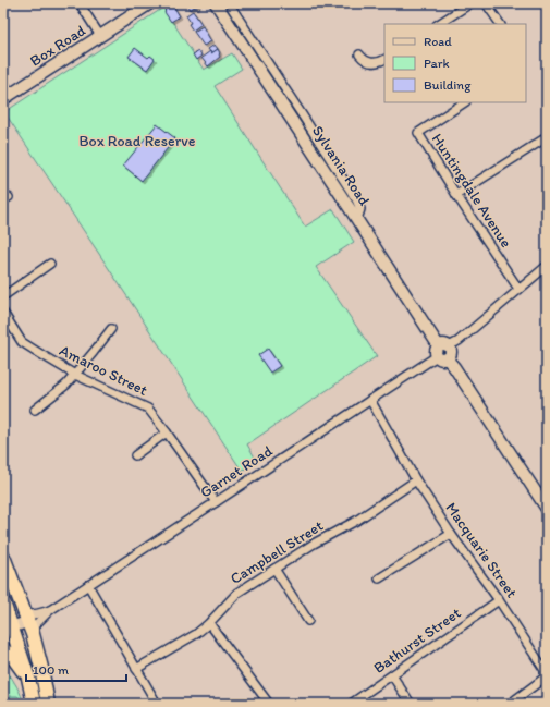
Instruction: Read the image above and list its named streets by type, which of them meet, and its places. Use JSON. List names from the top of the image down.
{
  "streets": {
    "street": [
      "Box Road",
      "Sylvania Road",
      "Huntingdale Avenue",
      "Amaroo Street",
      "Garnet Road",
      "Macquarie Street",
      "Campbell Street",
      "Bathurst Street"
    ]
  },
  "crossings": [
    ["Sylvania Road", "Garnet Road"],
    ["Huntingdale Avenue", "Garnet Road"],
    ["Amaroo Street", "Garnet Road"],
    ["Garnet Road", "Macquarie Street"],
    ["Macquarie Street", "Campbell Street"],
    ["Macquarie Street", "Bathurst Street"]
  ],
  "parks": ["Box Road Reserve"],
  "legend": ["Road", "Park", "Building"],
  "scale_bar": "100 m"
}
